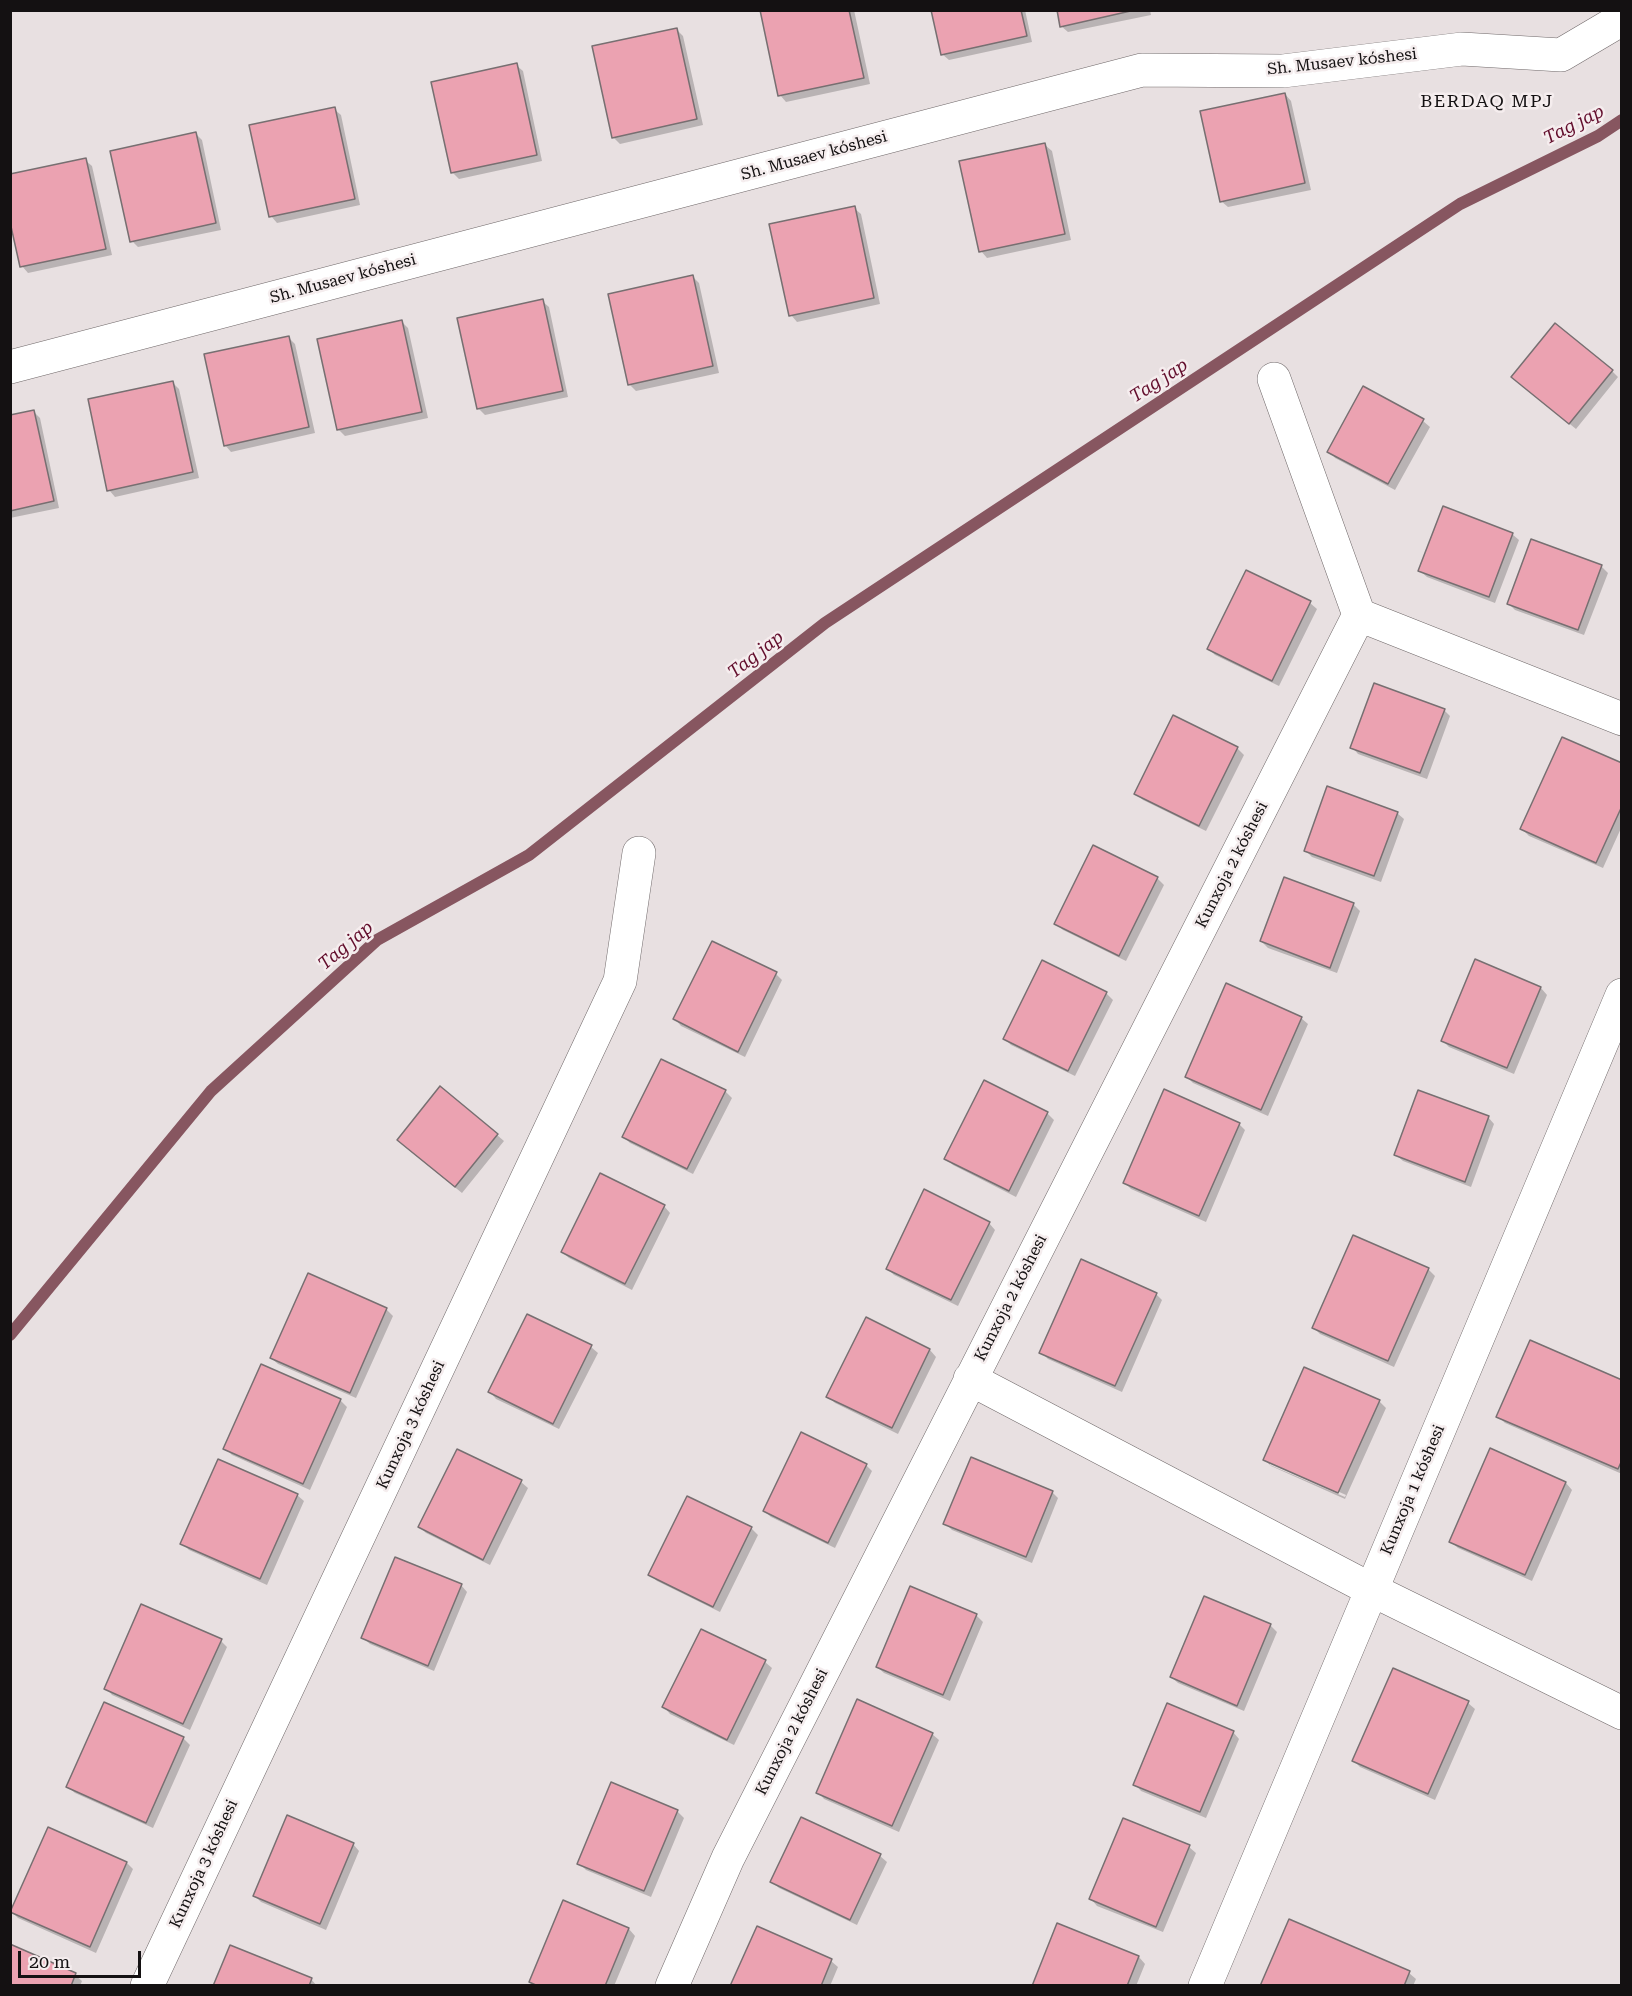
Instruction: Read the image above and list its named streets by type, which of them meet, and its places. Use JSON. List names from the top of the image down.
{
  "streets": {
    "street": [
      "Sh. Musaev kóshesi",
      "Kunxoja 2 kóshesi",
      "Kunxoja 3 kóshesi",
      "Kunxoja 1 kóshesi"
    ]
  },
  "districts": ["BERDAQ MPJ"],
  "water": ["Tag jap"],
  "scale_bar": "20 m"
}
